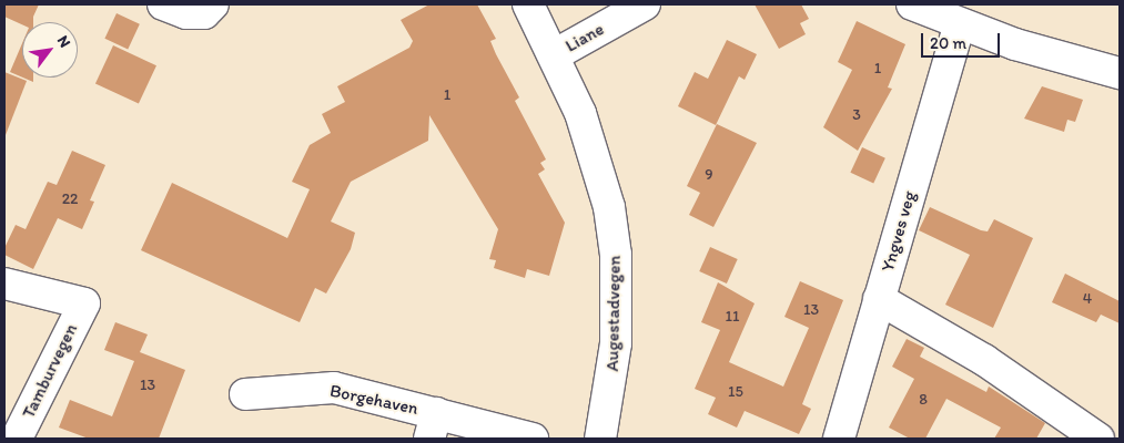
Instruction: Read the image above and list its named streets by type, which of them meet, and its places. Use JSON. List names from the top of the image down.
{
  "streets": {
    "street": [
      "Liane",
      "Yngves veg",
      "Augestadvegen",
      "Tamburvegen",
      "Borgehaven"
    ]
  },
  "crossings": [
    ["Liane", "Augestadvegen"]
  ],
  "house_numbers": [
    "1",
    "1",
    "3",
    "9",
    "22",
    "4",
    "13",
    "11",
    "13",
    "15",
    "8"
  ],
  "scale_bar": "20 m",
  "north": "top right"
}
